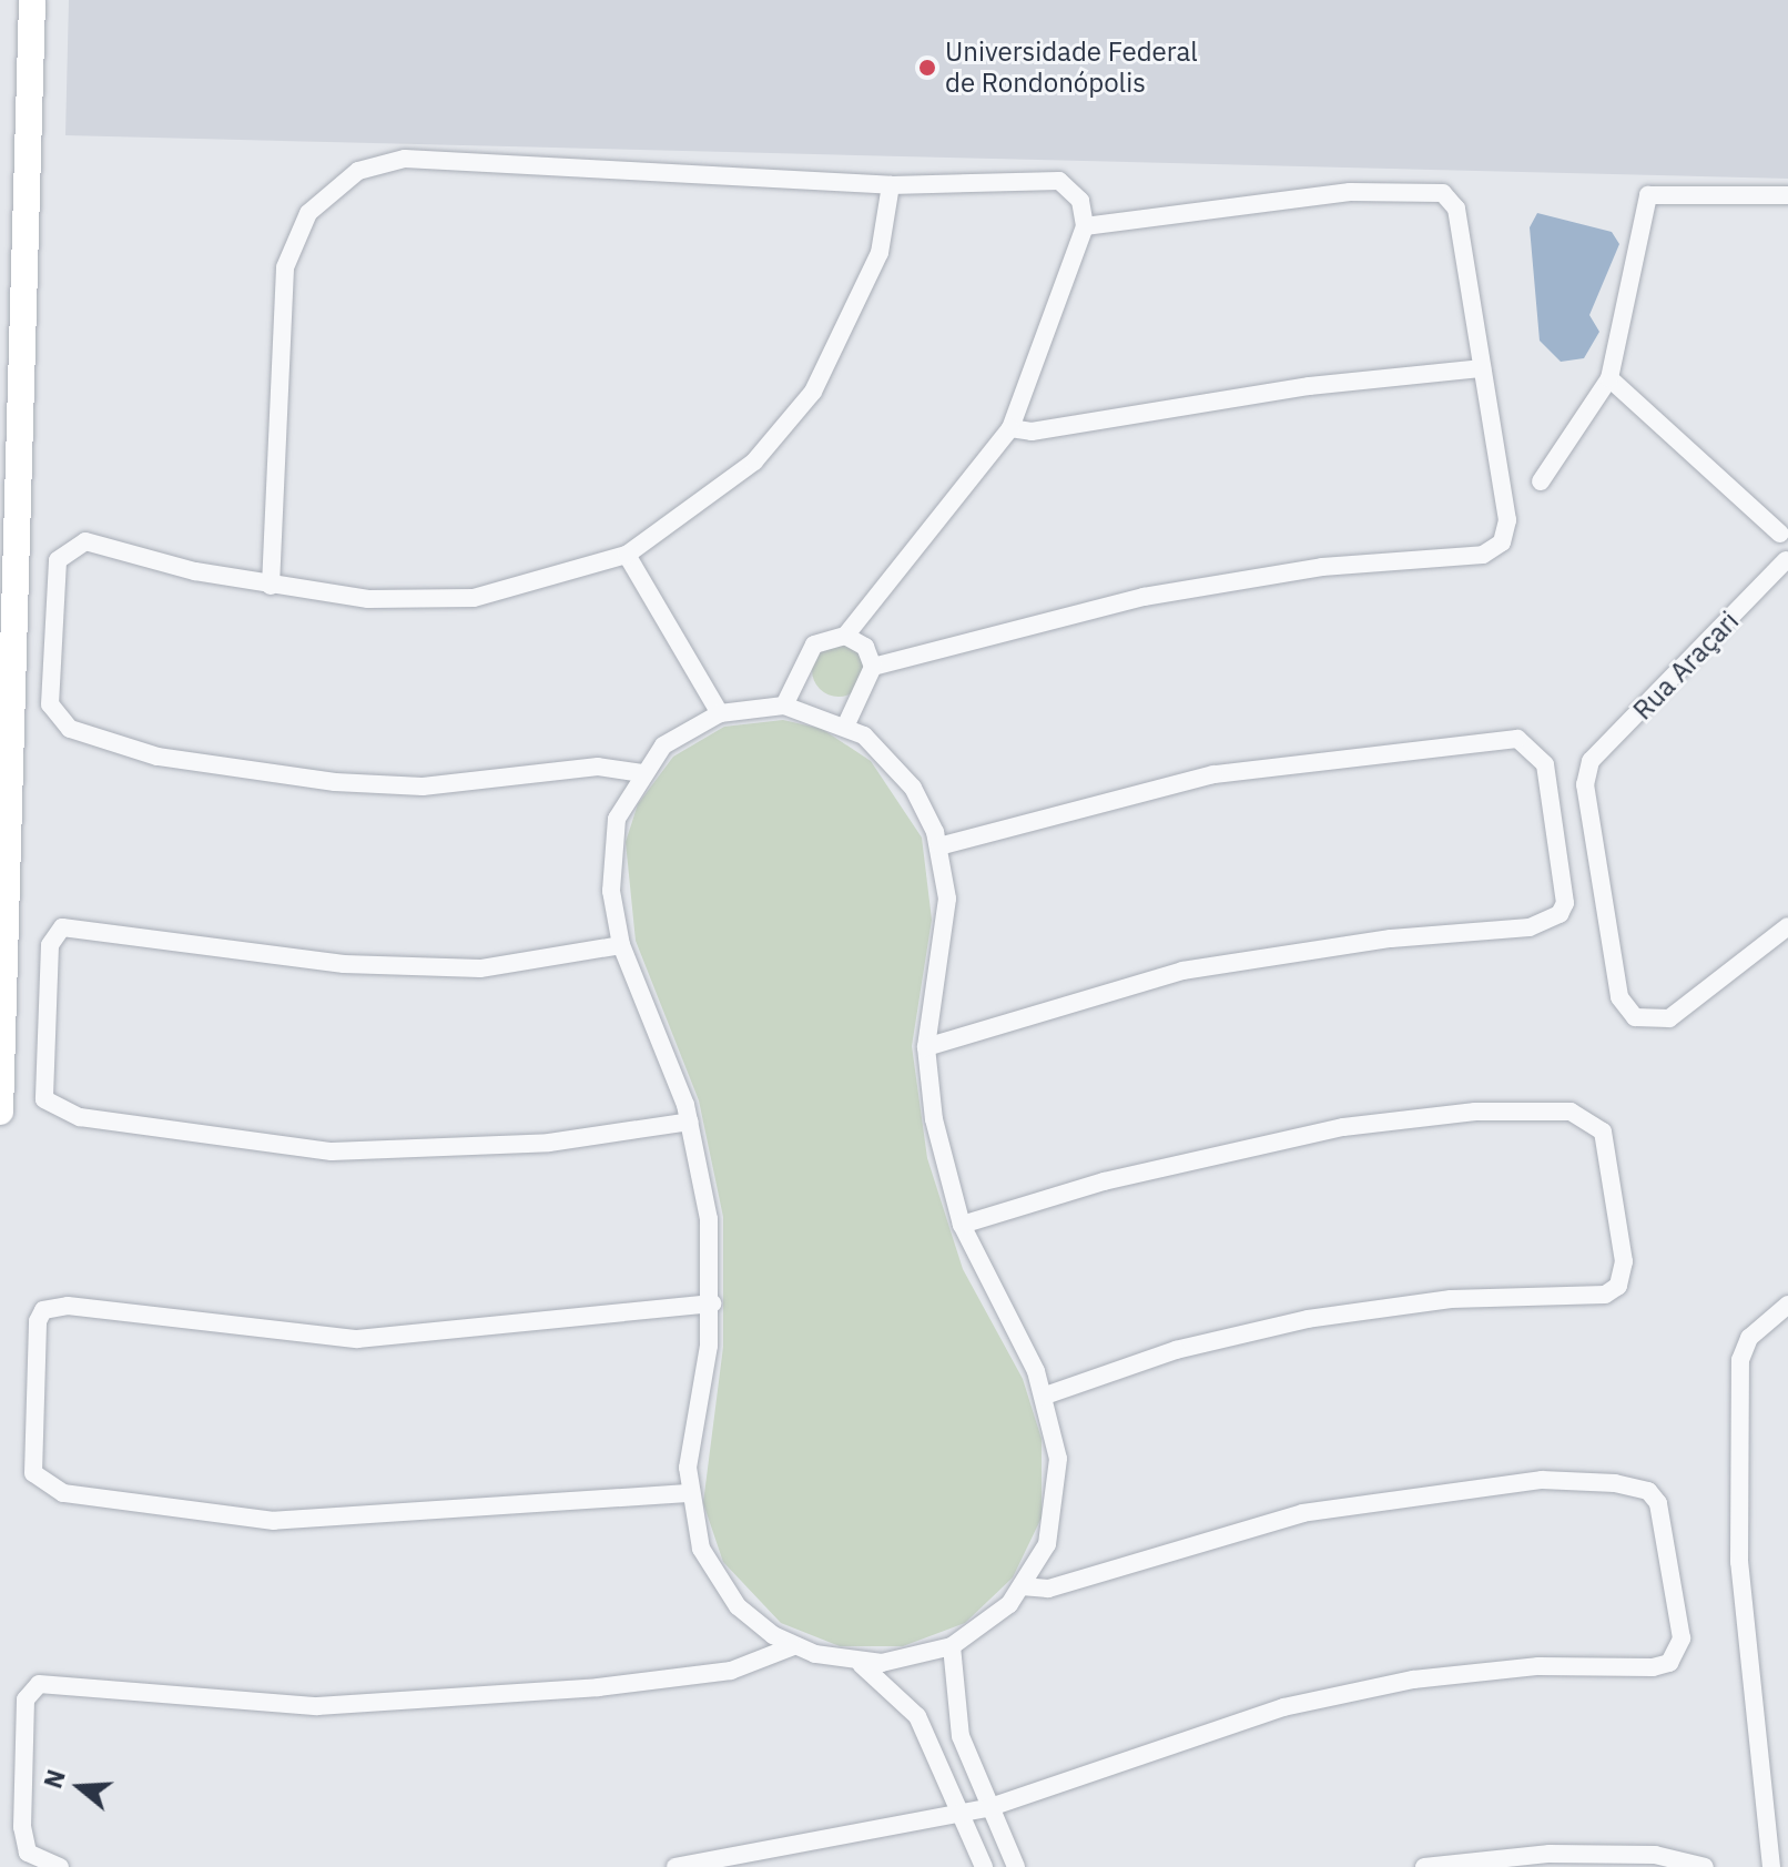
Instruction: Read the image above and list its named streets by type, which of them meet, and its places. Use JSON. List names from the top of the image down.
{
  "streets": {
    "street": ["Rua Araçari"]
  },
  "places": ["Universidade Federal de Rondonópolis"],
  "north": "left"
}
